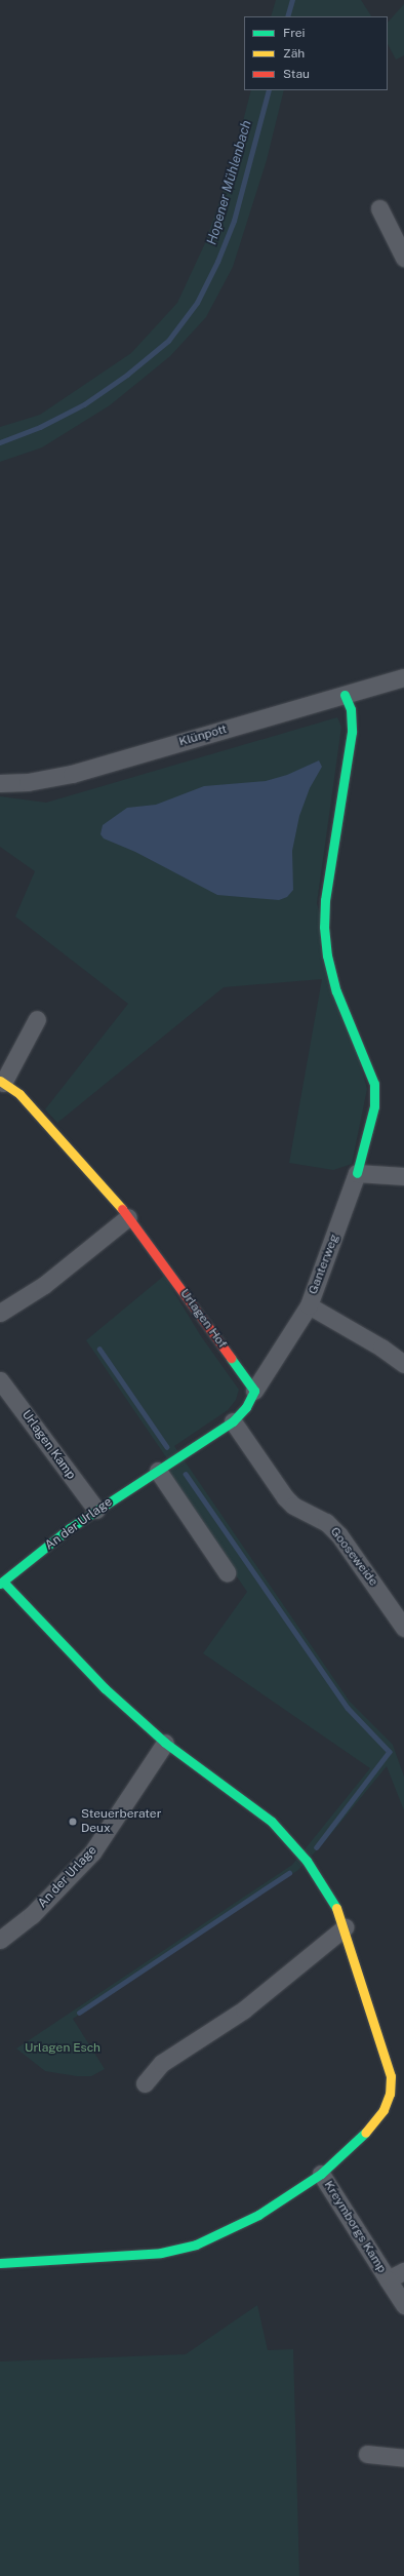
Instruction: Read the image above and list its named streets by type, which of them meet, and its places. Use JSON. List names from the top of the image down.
{
  "streets": {
    "street": [
      "Klünpott",
      "Ganterweg",
      "Urlagen Hof",
      "Urlagen Kamp",
      "An der Urlage",
      "Gooseweide",
      "Kreymborgs Kamp"
    ]
  },
  "crossings": [
    ["Ganterweg", "Urlagen Hof"],
    ["Urlagen Kamp", "An der Urlage"],
    ["An der Urlage", "Gooseweide"]
  ],
  "water": ["Hopener Mühlenbach"],
  "parks": ["Urlagen Esch"],
  "places": ["Steuerberater Deux"],
  "legend": ["Frei", "Zäh", "Stau"]
}
